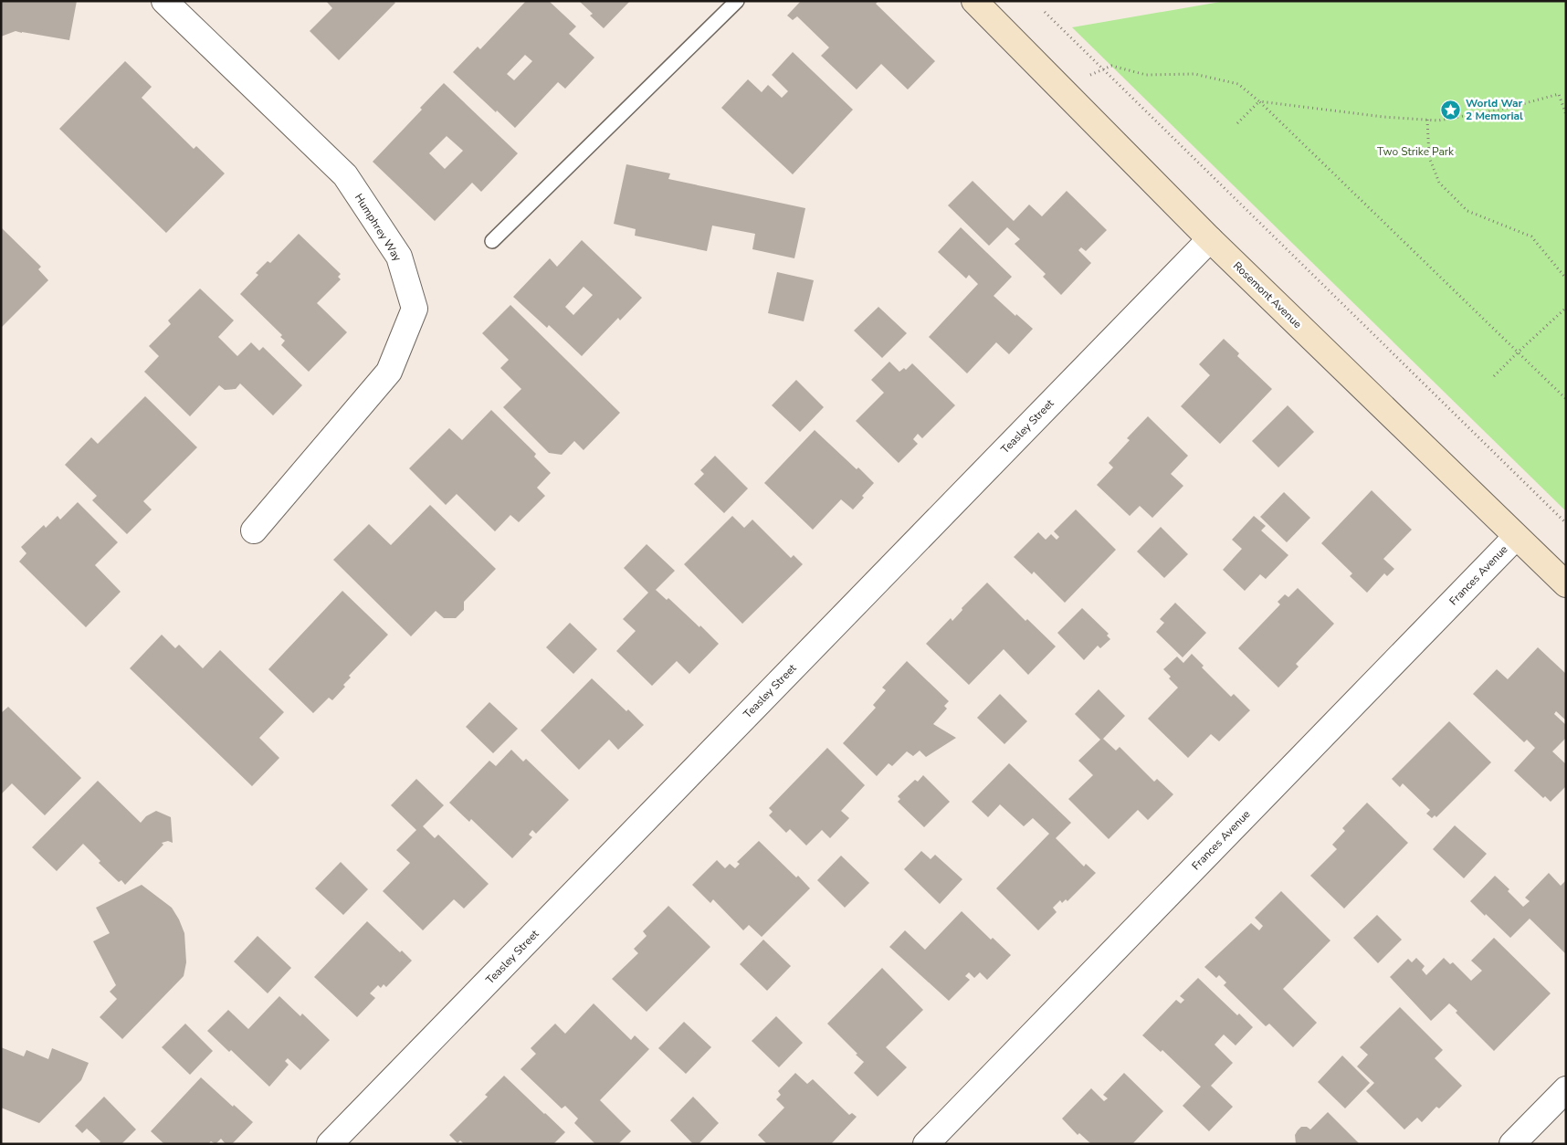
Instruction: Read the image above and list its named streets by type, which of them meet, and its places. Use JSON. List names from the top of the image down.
{
  "streets": {
    "street": [
      "Humphrey Way",
      "Rosemont Avenue",
      "Teasley Street",
      "Frances Avenue"
    ]
  },
  "crossings": [
    ["Rosemont Avenue", "Teasley Street"],
    ["Rosemont Avenue", "Frances Avenue"]
  ],
  "parks": ["Two Strike Park"],
  "places": {
    "place": ["World War 2 Memorial"]
  }
}
